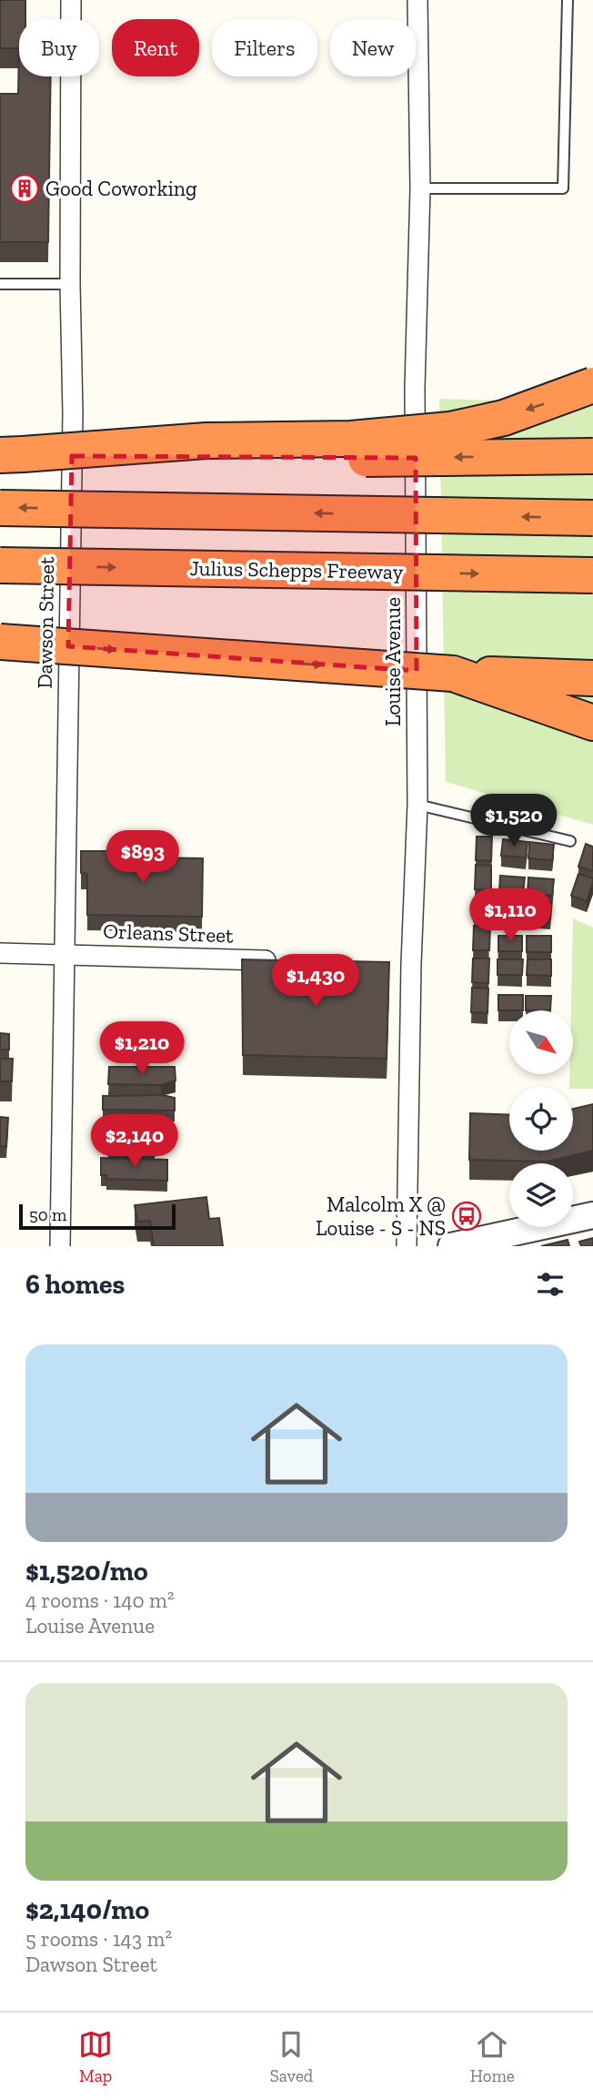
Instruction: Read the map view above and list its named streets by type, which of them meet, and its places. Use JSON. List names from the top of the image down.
{
  "streets": {
    "highway": ["Julius Schepps Freeway"],
    "street": ["Dawson Street", "Louise Avenue", "Orleans Street"]
  },
  "crossings": [
    ["Dawson Street", "Orleans Street"]
  ],
  "places": {
    "building": ["Good Coworking"],
    "bus stop": ["Malcolm X @ Louise - S - NS"]
  },
  "scale_bar": "50 m",
  "north": "bottom right",
  "page": {
    "chip": [
      "Buy",
      "Rent",
      "Filters",
      "New"
    ],
    "price": [
      "$1,520",
      "$893",
      "$1,110",
      "$1,430",
      "$1,210",
      "$2,140"
    ],
    "scale": "50 m",
    "heading": "6 homes",
    "list": [
      {
        "name": "$1,520/mo",
        "note": "4 rooms · 140 m² · Louise Avenue"
      },
      {
        "name": "$2,140/mo",
        "note": "5 rooms · 143 m² · Dawson Street"
      }
    ],
    "tabs": ["Map", "Saved", "Home"]
  }
}
